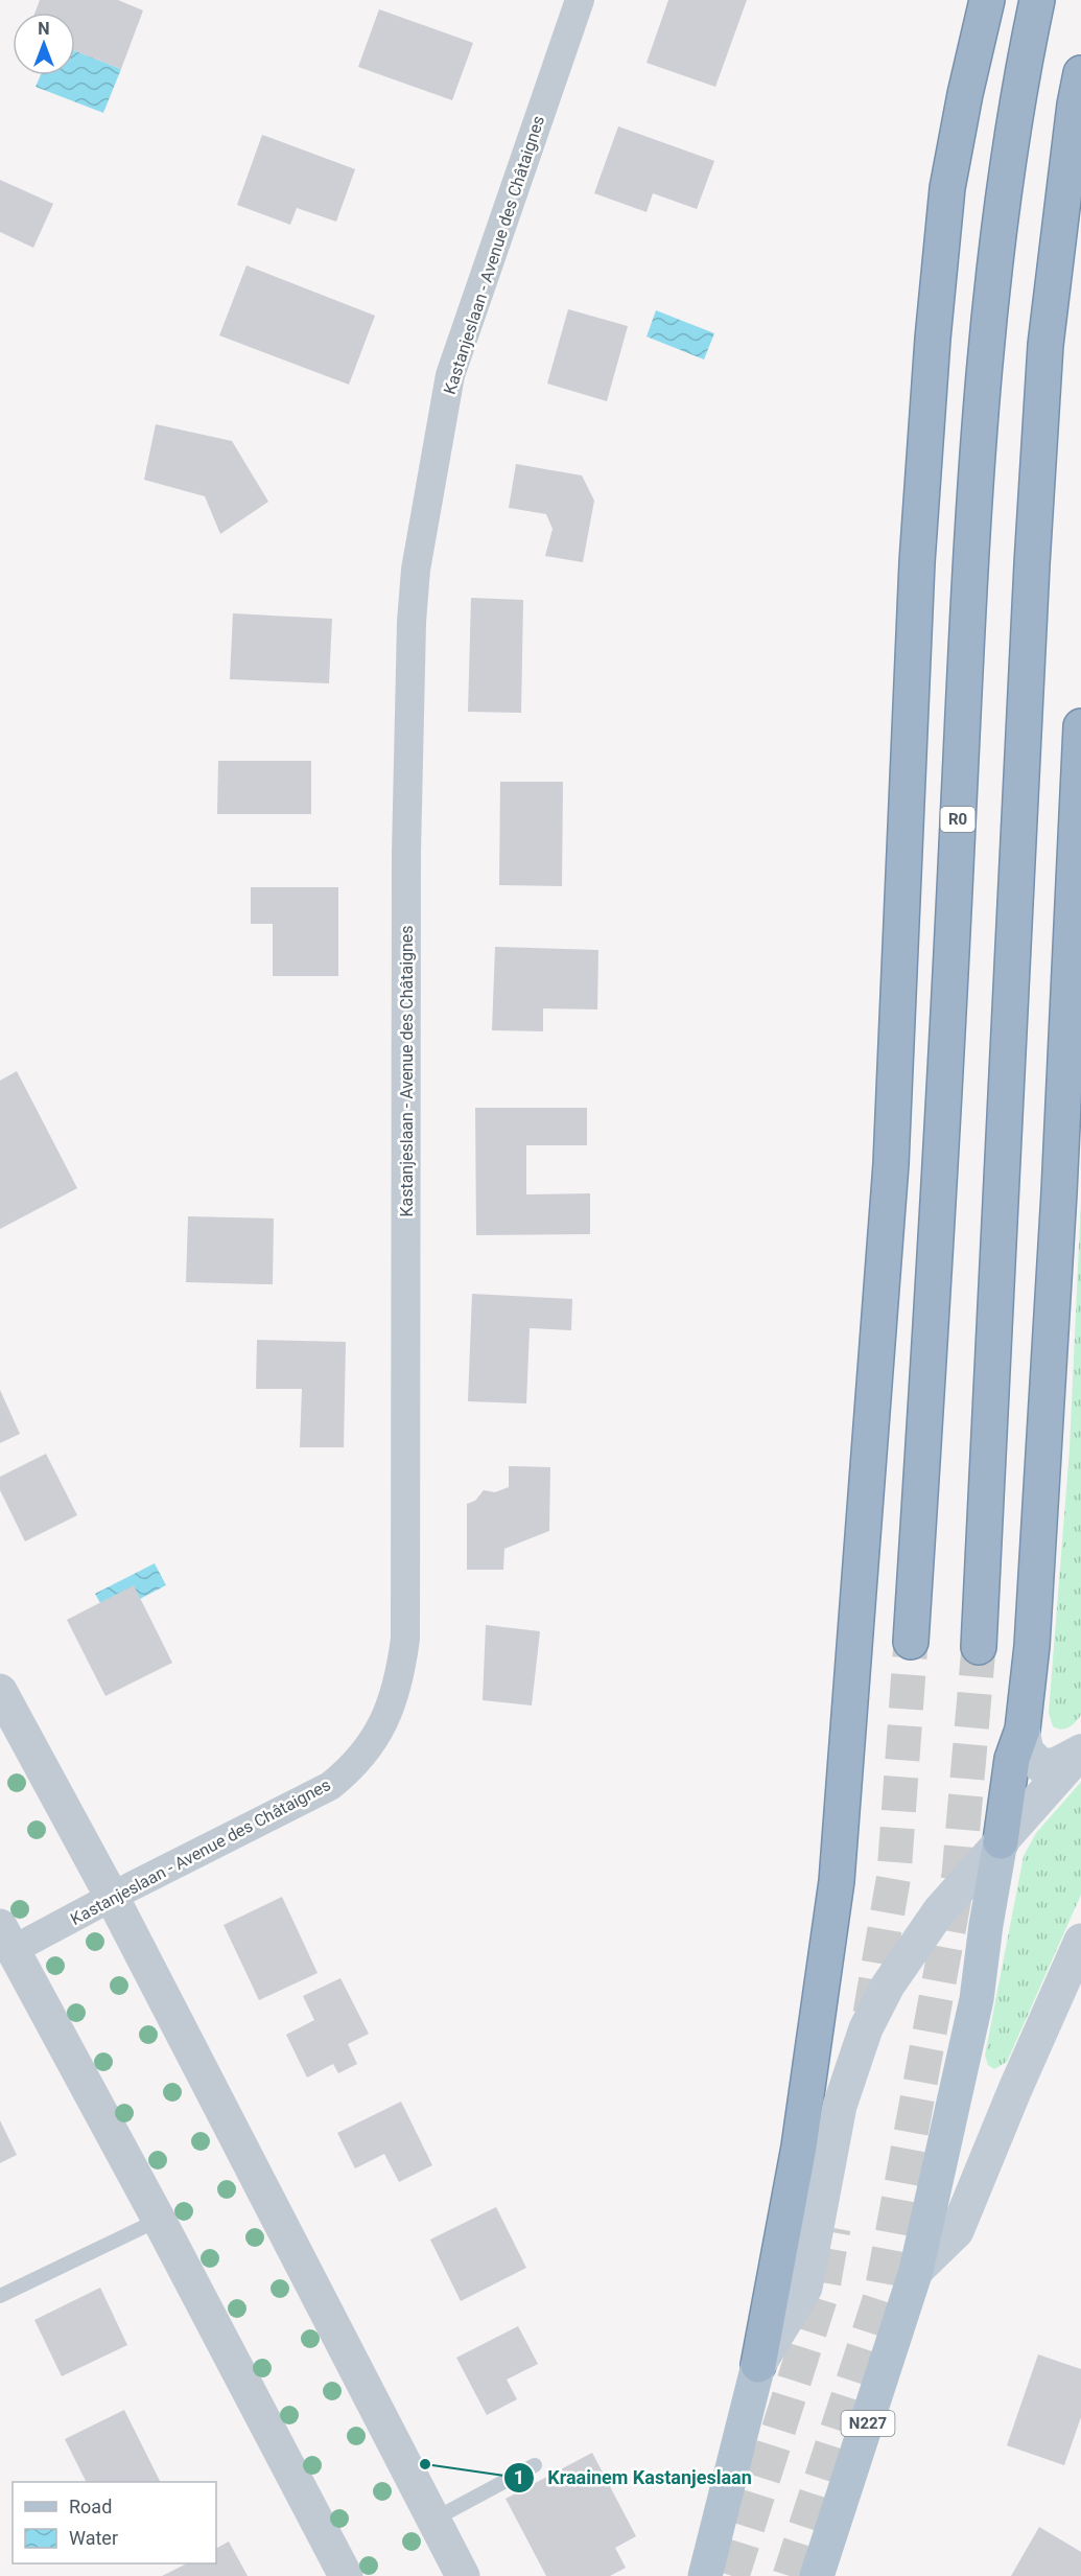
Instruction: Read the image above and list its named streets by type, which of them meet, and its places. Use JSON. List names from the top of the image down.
{
  "streets": {
    "highway": ["R0"],
    "main road": ["N227"],
    "street": ["Kastanjeslaan - Avenue des Châtaignes"]
  },
  "places": ["Kraainem Kastanjeslaan"],
  "legend": ["Road", "Water"],
  "north": "top"
}
